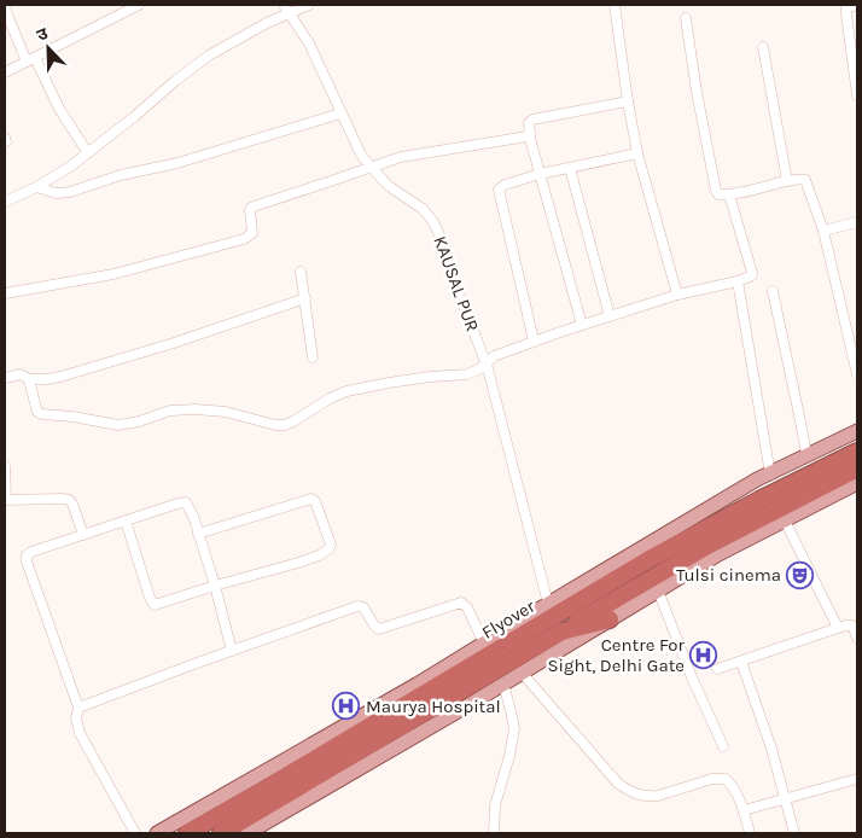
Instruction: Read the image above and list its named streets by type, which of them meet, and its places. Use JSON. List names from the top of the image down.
{
  "streets": {
    "highway": ["Flyover"],
    "street": ["KAUSAL PUR"]
  },
  "places": {
    "theatre": ["Tulsi cinema"],
    "hospital": ["Centre For Sight, Delhi Gate", "Maurya Hospital"]
  },
  "north": "top left"
}
